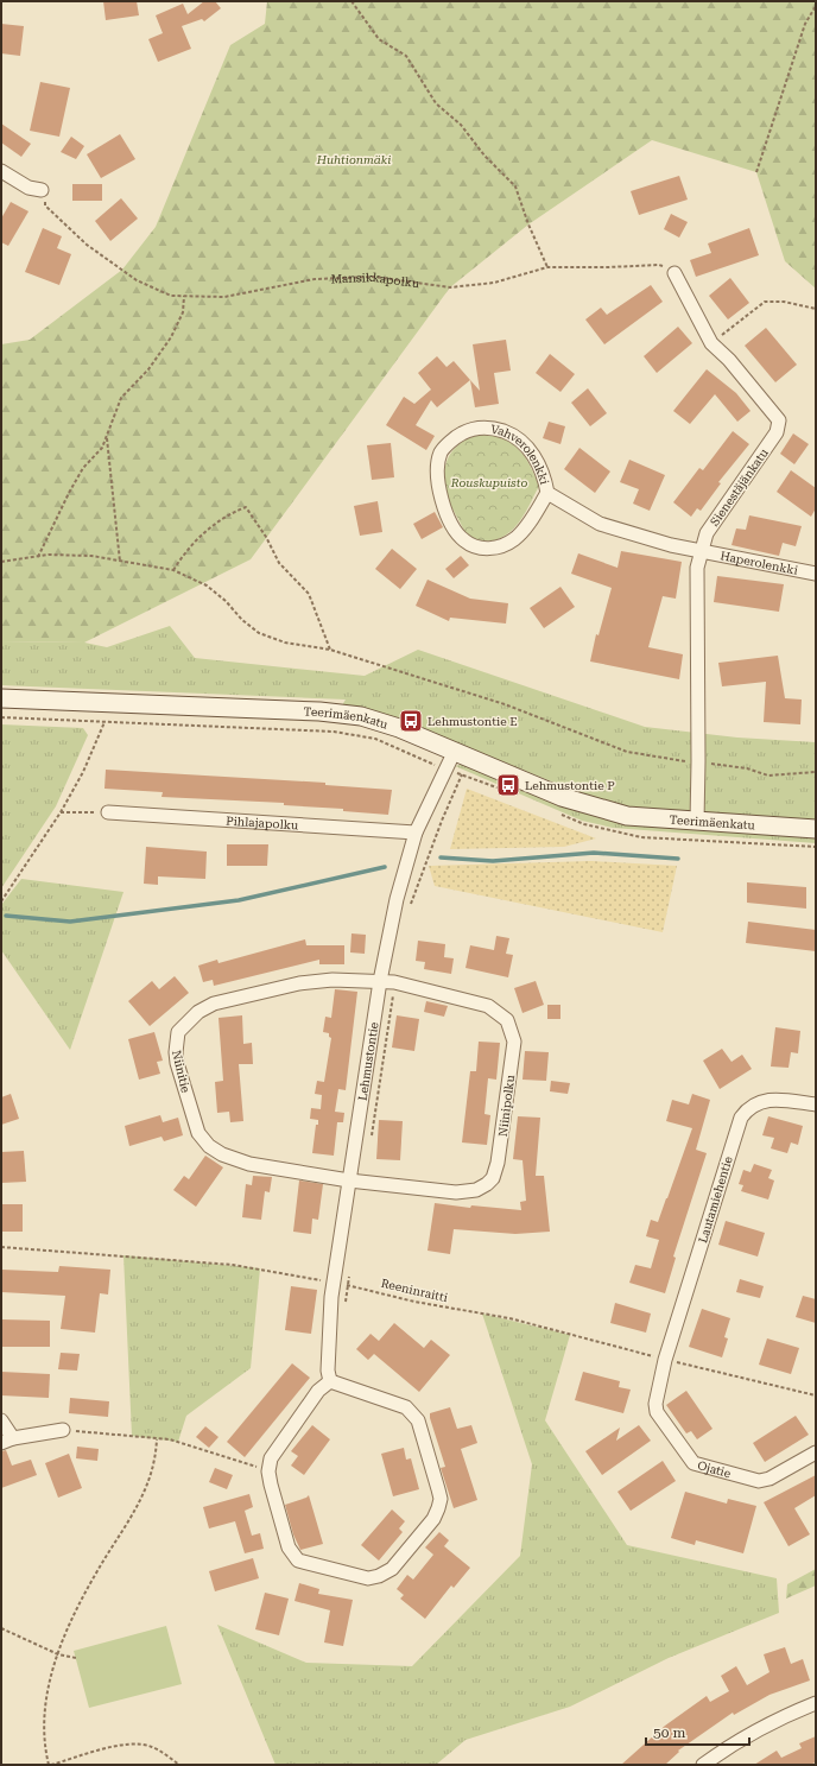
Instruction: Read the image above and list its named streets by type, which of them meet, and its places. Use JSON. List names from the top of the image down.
{
  "streets": {
    "street": [
      "Vahverolenkki",
      "Sienestäjänkatu",
      "Haperolenkki",
      "Teerimäenkatu",
      "Pihlajapolku",
      "Lehmustontie",
      "Niinitie",
      "Niinipolku",
      "Lautamiehentie",
      "Ojatie"
    ],
    "path": ["Mansikkapolku", "Reeninraitti"]
  },
  "crossings": [
    ["Mansikkapolku", "Sienestäjänkatu"],
    ["Vahverolenkki", "Sienestäjänkatu"],
    ["Vahverolenkki", "Haperolenkki"],
    ["Sienestäjänkatu", "Haperolenkki"],
    ["Sienestäjänkatu", "Teerimäenkatu"],
    ["Teerimäenkatu", "Lehmustontie"],
    ["Pihlajapolku", "Lehmustontie"],
    ["Lehmustontie", "Niinitie"],
    ["Lehmustontie", "Niinipolku"],
    ["Lehmustontie", "Reeninraitti"],
    ["Niinitie", "Niinipolku"],
    ["Lautamiehentie", "Reeninraitti"],
    ["Lautamiehentie", "Ojatie"],
    ["Reeninraitti", "Ojatie"]
  ],
  "parks": ["Huhtionmäki", "Rouskupuisto"],
  "places": {
    "bus stop": ["Lehmustontie E", "Lehmustontie P"]
  },
  "scale_bar": "50 m"
}
